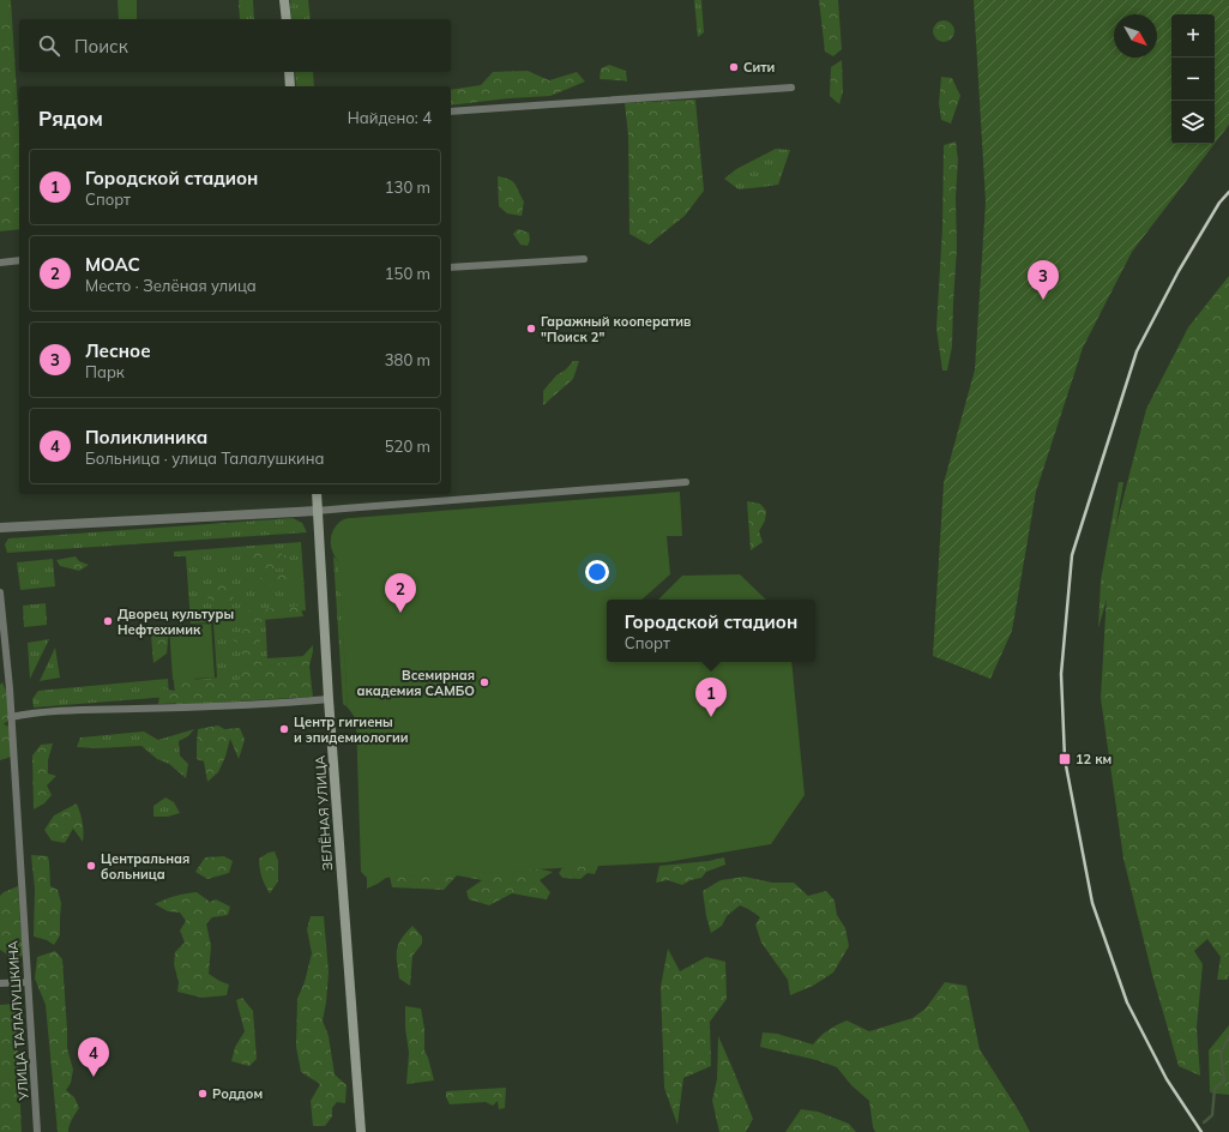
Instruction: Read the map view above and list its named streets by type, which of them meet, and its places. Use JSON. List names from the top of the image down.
{
  "streets": {
    "main road": ["ЗЕЛЁНАЯ УЛИЦА"],
    "street": ["УЛИЦА ТАЛАЛУШКИНА"]
  },
  "places": {
    "other": [
      "Сити",
      "Гаражный кооператив \"Поиск 2\"",
      "Дворец культуры Нефтехимик",
      "Всемирная академия САМБО",
      "Центр гигиены и эпидемиологии",
      "Центральная больница",
      "Роддом"
    ],
    "transit": ["12 км"]
  },
  "north": "bottom right",
  "page": {
    "map_buttons": ["+", "−"],
    "search": "Поиск",
    "heading": ["Рядом", "Найдено: 4"],
    "list": [
      {
        "mark": "1",
        "name": "Городской стадион",
        "note": "Спорт",
        "value": "130 m"
      },
      {
        "mark": "2",
        "name": "МОАС",
        "note": "Место · Зелёная улица",
        "value": "150 m"
      },
      {
        "mark": "3",
        "name": "Лесное",
        "note": "Парк",
        "value": "380 m"
      },
      {
        "mark": "4",
        "name": "Поликлиника",
        "note": "Больница · улица Талалушкина",
        "value": "520 m"
      }
    ],
    "pins": [
      "3",
      "2",
      "1",
      "4"
    ],
    "popup": ["Городской стадион", "Спорт"]
  }
}
